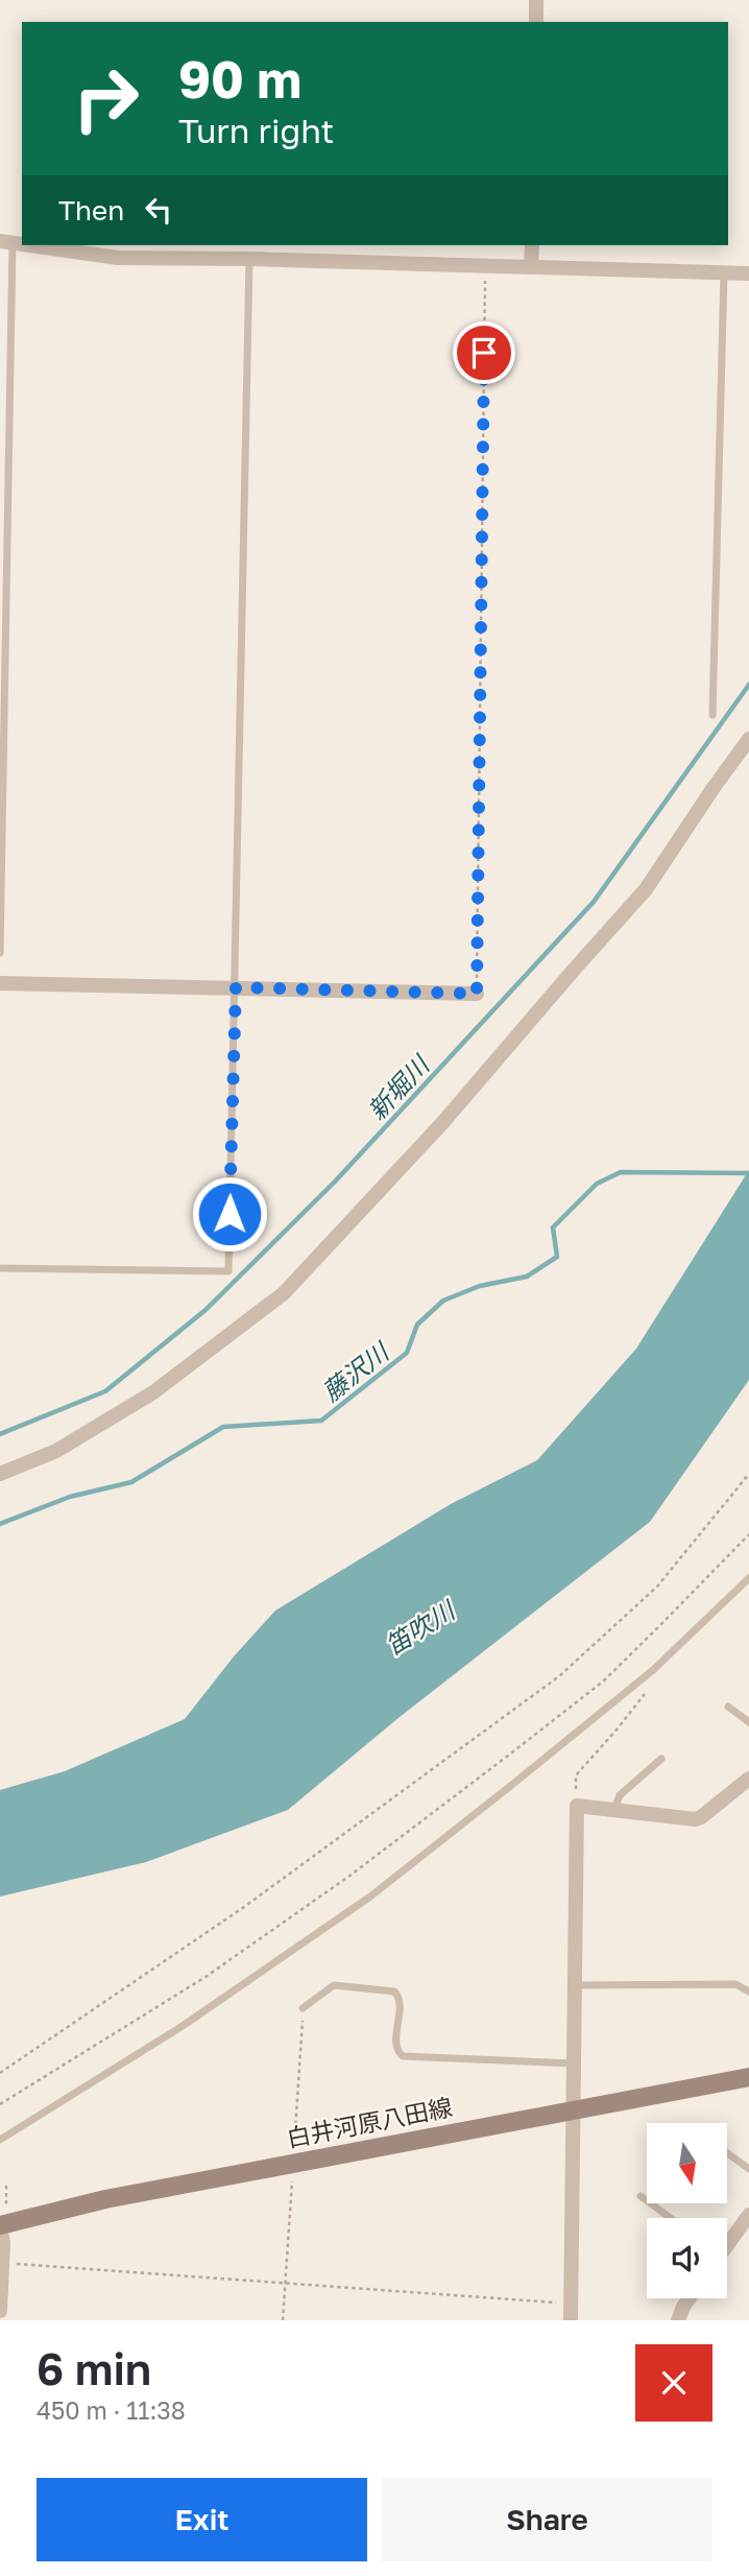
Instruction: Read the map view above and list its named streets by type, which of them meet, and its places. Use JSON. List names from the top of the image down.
{
  "streets": {
    "main road": ["白井河原八田線"]
  },
  "water": ["新堀川", "藤沢川", "笛吹川"],
  "north": "bottom",
  "page": {
    "turn": ["90 m", "Turn right"],
    "then": "Then",
    "heading": ["6 min", "450 m · 11:38"],
    "buttons": ["Exit", "Share"]
  }
}
